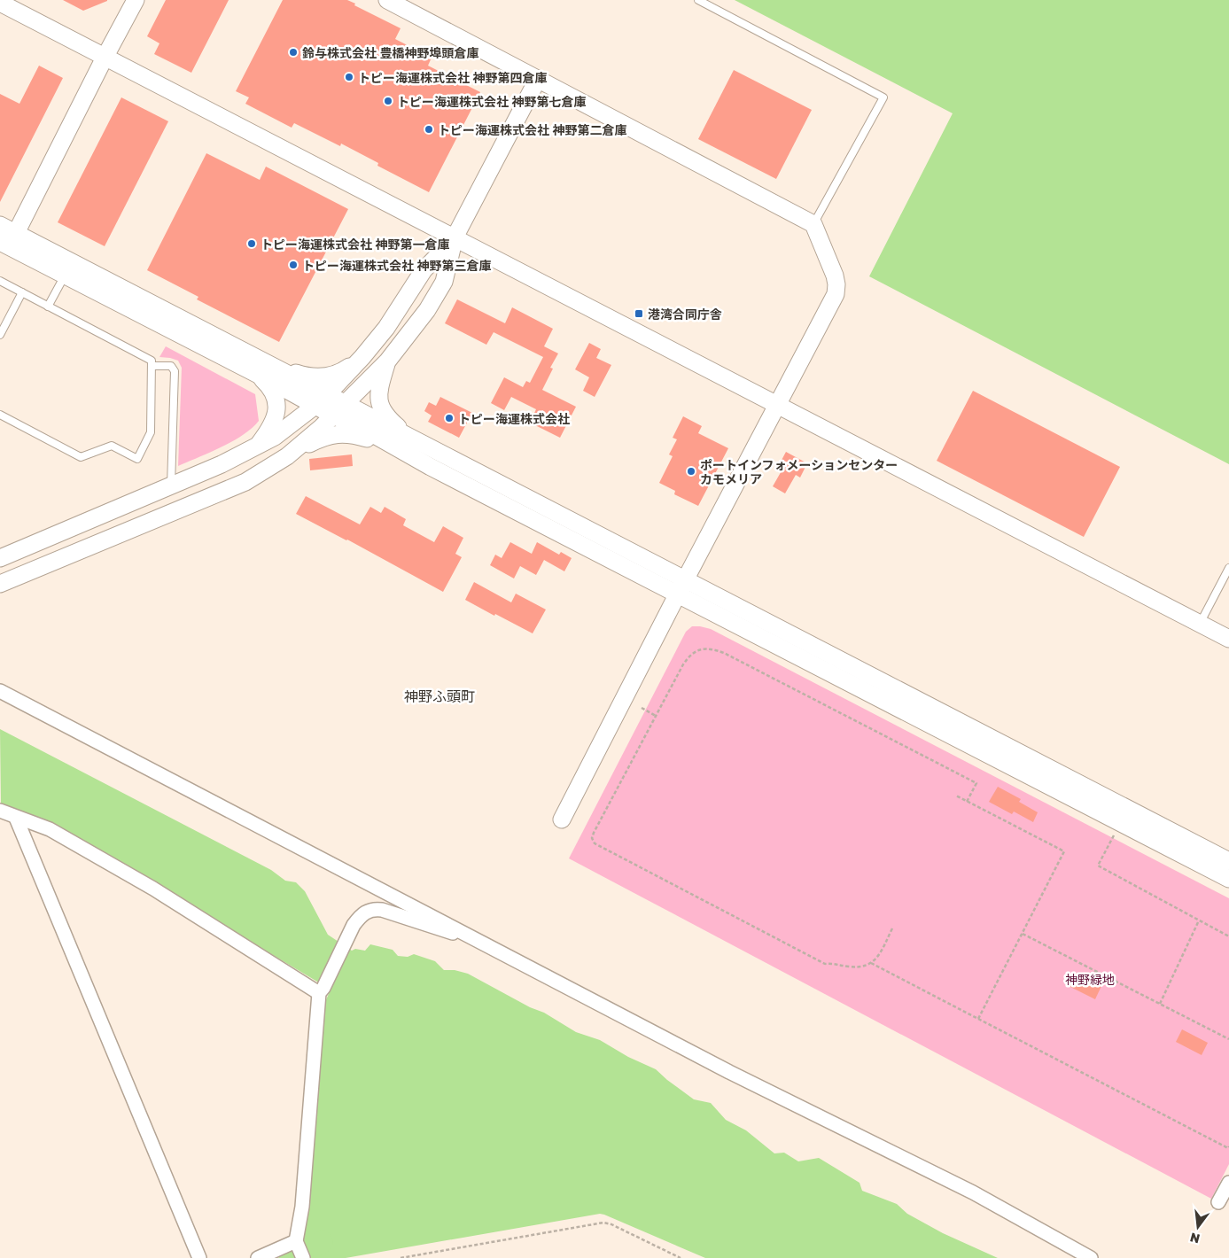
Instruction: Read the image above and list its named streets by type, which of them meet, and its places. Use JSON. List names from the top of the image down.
{
  "districts": ["神野ふ頭町"],
  "parks": ["神野緑地"],
  "places": {
    "other": [
      "鈴与株式会社 豊橋神野埠頭倉庫",
      "トピー海運株式会社 神野第四倉庫",
      "トピー海運株式会社 神野第七倉庫",
      "トピー海運株式会社 神野第二倉庫",
      "トピー海運株式会社 神野第一倉庫",
      "トピー海運株式会社 神野第三倉庫",
      "トピー海運株式会社",
      "ポートインフォメーションセンター カモメリア"
    ],
    "transit": ["港湾合同庁舎"]
  },
  "north": "bottom"
}
